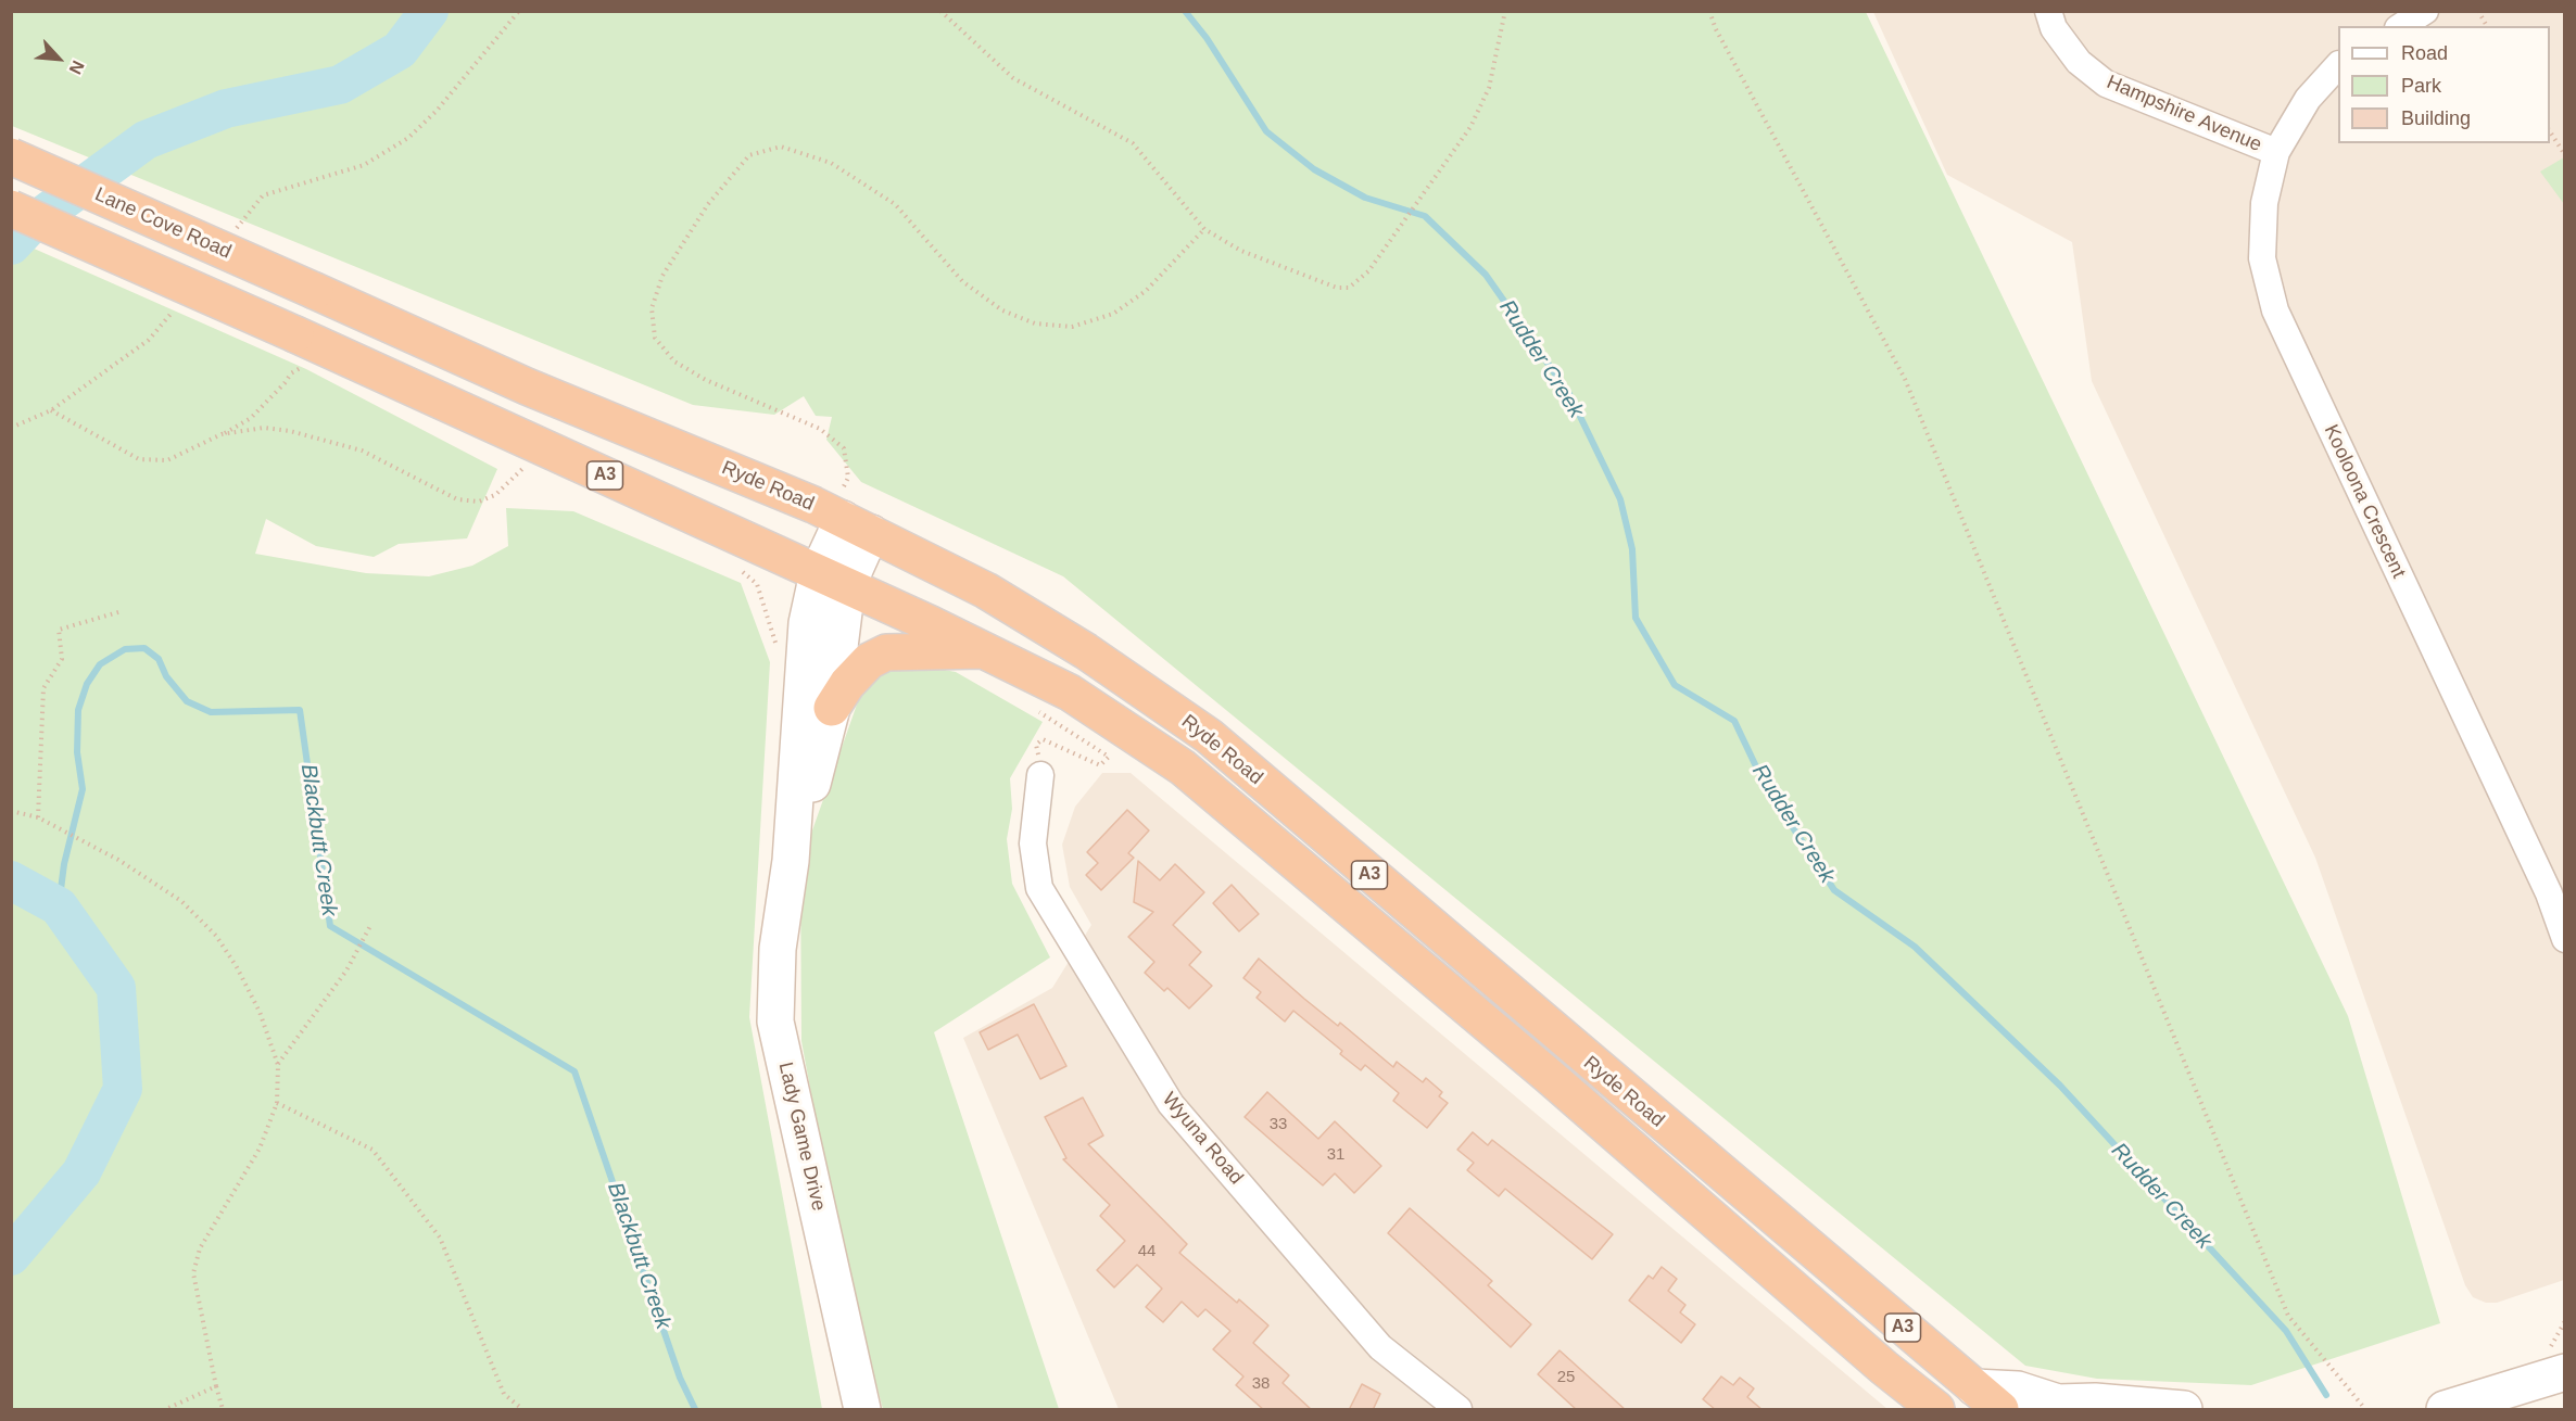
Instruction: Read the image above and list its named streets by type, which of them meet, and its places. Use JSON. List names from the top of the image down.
{
  "streets": {
    "highway": ["Lane Cove Road", "A3", "Ryde Road"],
    "main road": ["Lady Game Drive"],
    "street": ["Hampshire Avenue", "Kooloona Crescent", "Wyuna Road"]
  },
  "crossings": [
    ["Hampshire Avenue", "Kooloona Crescent"],
    ["Lane Cove Road", "Ryde Road"],
    ["A3", "Ryde Road"],
    ["Ryde Road", "Lady Game Drive"]
  ],
  "water": ["Rudder Creek", "Blackbutt Creek"],
  "house_numbers": [
    "33",
    "31",
    "44",
    "25",
    "38"
  ],
  "legend": ["Road", "Park", "Building"],
  "north": "bottom right"
}
